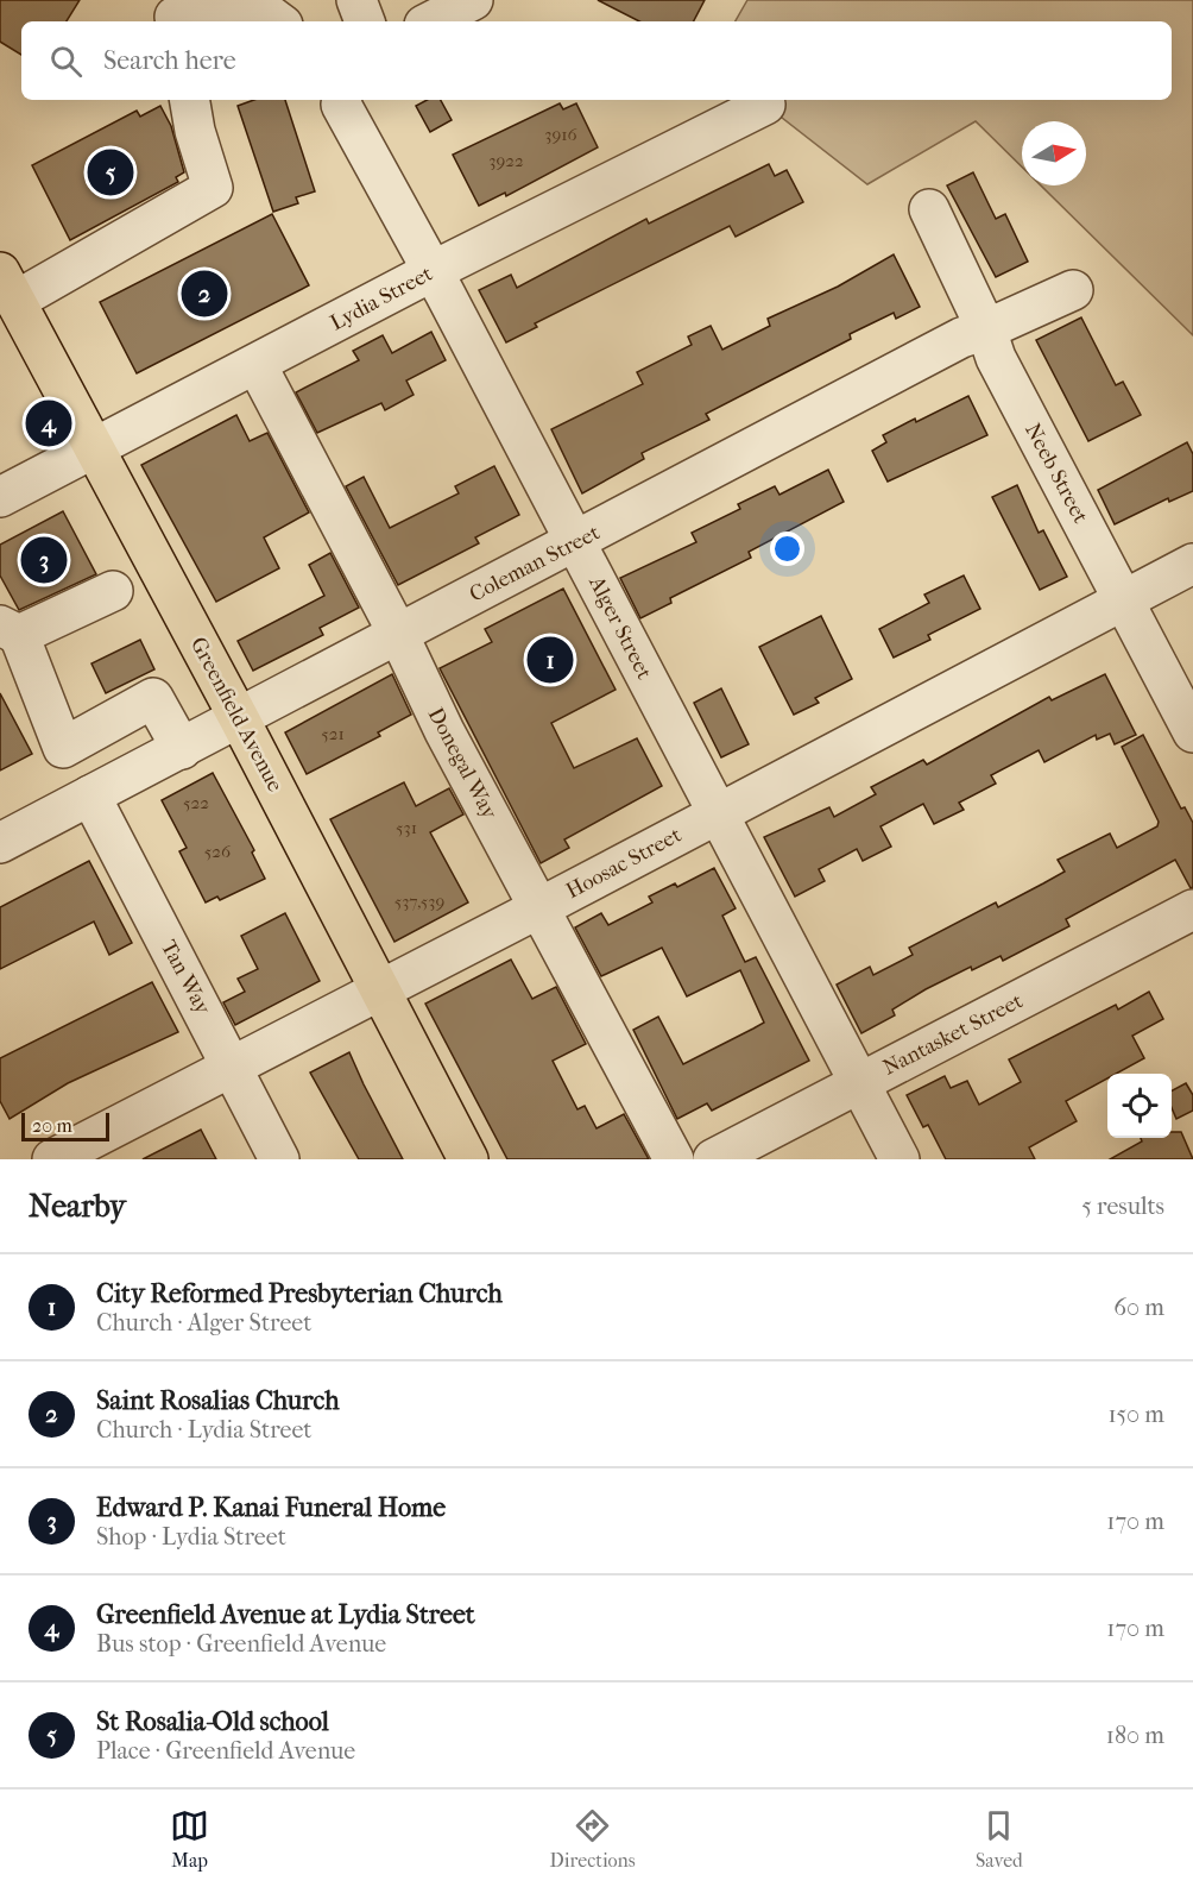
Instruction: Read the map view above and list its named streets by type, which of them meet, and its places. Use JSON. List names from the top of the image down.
{
  "streets": {
    "main road": ["Greenfield Avenue"],
    "street": [
      "Lydia Street",
      "Neeb Street",
      "Coleman Street",
      "Alger Street",
      "Donegal Way",
      "Hoosac Street",
      "Tan Way",
      "Nantasket Street"
    ]
  },
  "crossings": [
    ["Lydia Street", "Alger Street"],
    ["Lydia Street", "Greenfield Avenue"],
    ["Lydia Street", "Donegal Way"],
    ["Neeb Street", "Coleman Street"],
    ["Neeb Street", "Hoosac Street"],
    ["Coleman Street", "Alger Street"],
    ["Coleman Street", "Greenfield Avenue"],
    ["Coleman Street", "Donegal Way"],
    ["Coleman Street", "Tan Way"],
    ["Alger Street", "Hoosac Street"],
    ["Alger Street", "Nantasket Street"],
    ["Greenfield Avenue", "Hoosac Street"],
    ["Donegal Way", "Hoosac Street"],
    ["Hoosac Street", "Tan Way"]
  ],
  "house_numbers": [
    "3916",
    "3922",
    "521",
    "522",
    "531",
    "526",
    "537,539"
  ],
  "scale_bar": "20 m",
  "north": "right",
  "page": {
    "search": "Search here",
    "pins": [
      "5",
      "2",
      "4",
      "3",
      "1"
    ],
    "scale": "20 m",
    "heading": ["Nearby", "5 results"],
    "list": [
      {
        "mark": "1",
        "name": "City Reformed Presbyterian Church",
        "note": "Church · Alger Street",
        "value": "60 m"
      },
      {
        "mark": "2",
        "name": "Saint Rosalias Church",
        "note": "Church · Lydia Street",
        "value": "150 m"
      },
      {
        "mark": "3",
        "name": "Edward P. Kanai Funeral Home",
        "note": "Shop · Lydia Street",
        "value": "170 m"
      },
      {
        "mark": "4",
        "name": "Greenfield Avenue at Lydia Street",
        "note": "Bus stop · Greenfield Avenue",
        "value": "170 m"
      },
      {
        "mark": "5",
        "name": "St Rosalia-Old school",
        "note": "Place · Greenfield Avenue",
        "value": "180 m"
      }
    ],
    "nav": ["Map", "Directions", "Saved"]
  }
}
